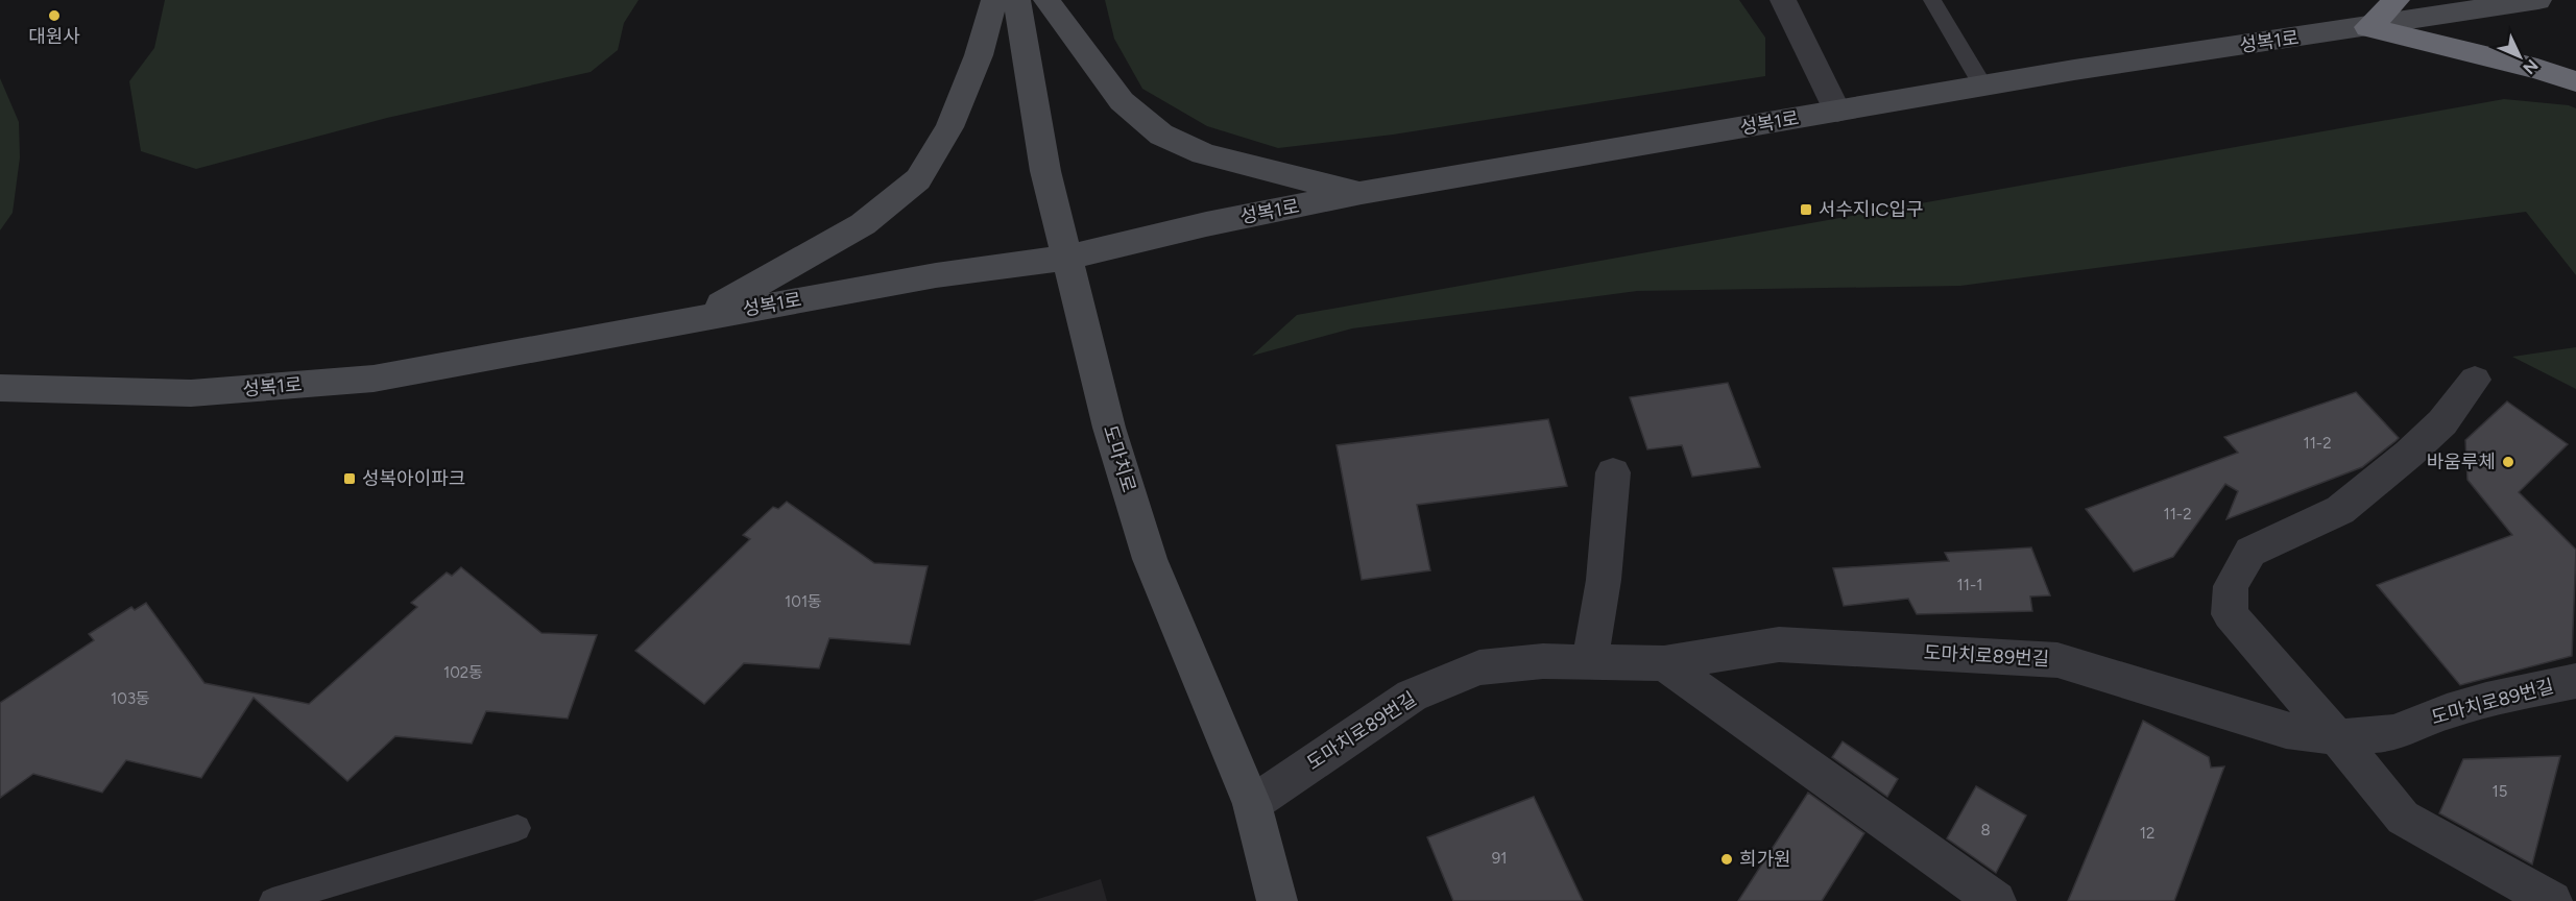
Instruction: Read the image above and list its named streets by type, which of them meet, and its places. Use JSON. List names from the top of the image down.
{
  "streets": {
    "street": ["성복1로", "도마치로", "도마치로89번길"]
  },
  "crossings": [
    ["성복1로", "도마치로"],
    ["도마치로", "도마치로89번길"]
  ],
  "places": {
    "other": ["대원사", "바움루체", "희가원"],
    "transit": ["서수지IC입구", "성복아이파크"]
  },
  "house_numbers": [
    "11-2",
    "11-2",
    "11-1",
    "101동",
    "102동",
    "103동",
    "15",
    "8",
    "12",
    "91"
  ],
  "north": "bottom right"
}
